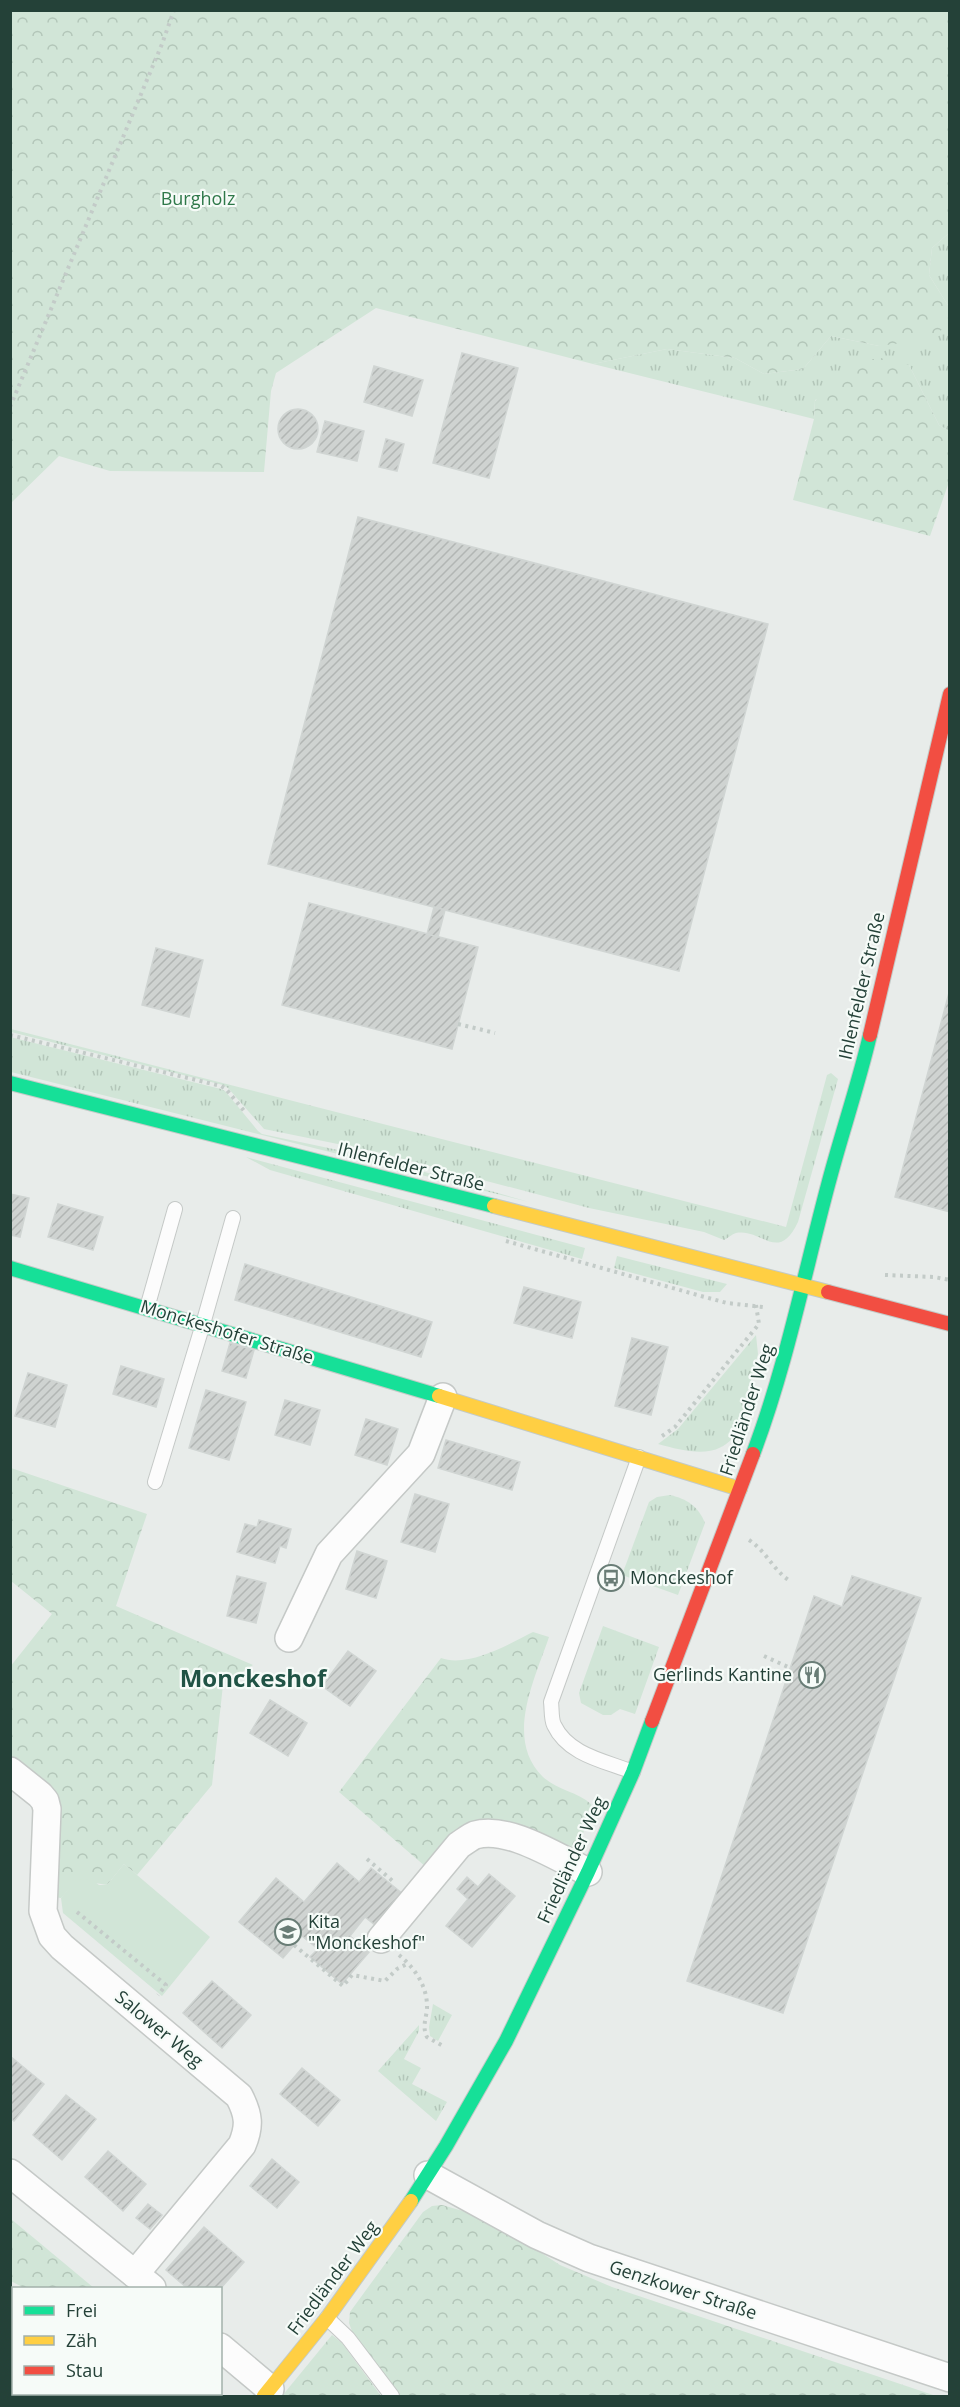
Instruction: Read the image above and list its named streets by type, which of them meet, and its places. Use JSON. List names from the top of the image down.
{
  "streets": {
    "street": [
      "Ihlenfelder Straße",
      "Monckeshofer Straße",
      "Friedländer Weg",
      "Salower Weg",
      "Genzkower Straße"
    ]
  },
  "crossings": [
    ["Ihlenfelder Straße", "Friedländer Weg"],
    ["Monckeshofer Straße", "Friedländer Weg"],
    ["Friedländer Weg", "Genzkower Straße"]
  ],
  "districts": ["Monckeshof"],
  "parks": ["Burgholz"],
  "places": {
    "bus stop": ["Monckeshof"],
    "restaurant": ["Gerlinds Kantine"],
    "school or university": ["Kita \"Monckeshof\""]
  },
  "legend": ["Frei", "Zäh", "Stau"]
}
